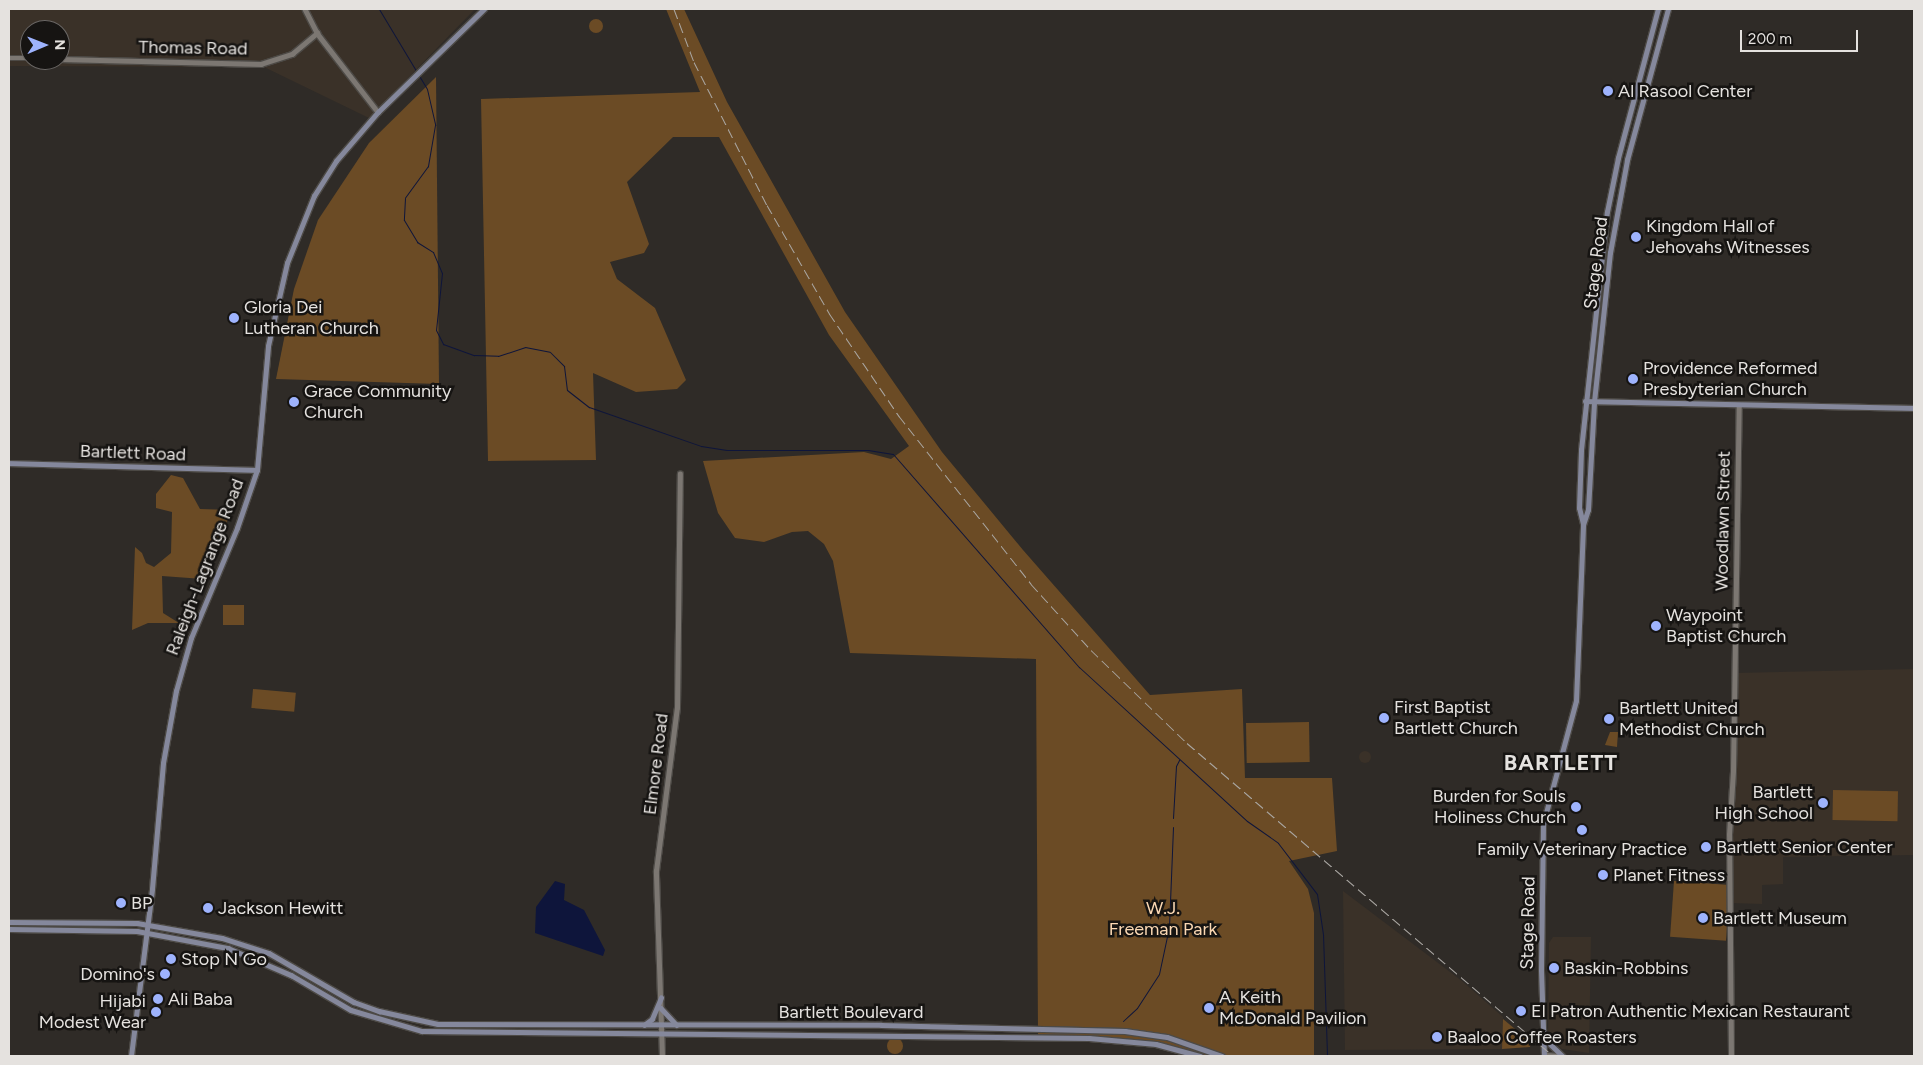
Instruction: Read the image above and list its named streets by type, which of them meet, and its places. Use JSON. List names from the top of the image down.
{
  "streets": {
    "main road": [
      "Stage Road",
      "Bartlett Road",
      "Raleigh-Lagrange Road",
      "Bartlett Boulevard"
    ],
    "street": ["Thomas Road", "Woodlawn Street", "Elmore Road"]
  },
  "crossings": [
    ["Bartlett Road", "Raleigh-Lagrange Road"],
    ["Raleigh-Lagrange Road", "Bartlett Boulevard"],
    ["Elmore Road", "Bartlett Boulevard"]
  ],
  "districts": ["BARTLETT"],
  "parks": ["W.J. Freeman Park"],
  "places": [
    "Al Rasool Center",
    "Kingdom Hall of Jehovahs Witnesses",
    "Gloria Dei Lutheran Church",
    "Providence Reformed Presbyterian Church",
    "Grace Community Church",
    "Waypoint Baptist Church",
    "First Baptist Bartlett Church",
    "Bartlett United Methodist Church",
    "Bartlett High School",
    "Burden for Souls Holiness Church",
    "Family Veterinary Practice",
    "Bartlett Senior Center",
    "Planet Fitness",
    "BP",
    "Jackson Hewitt",
    "Bartlett Museum",
    "Stop N Go",
    "Baskin-Robbins",
    "Domino's",
    "Ali Baba",
    "A. Keith McDonald Pavilion",
    "El Patron Authentic Mexican Restaurant",
    "Hijabi Modest Wear",
    "Baaloo Coffee Roasters"
  ],
  "scale_bar": "200 m",
  "north": "right"
}
